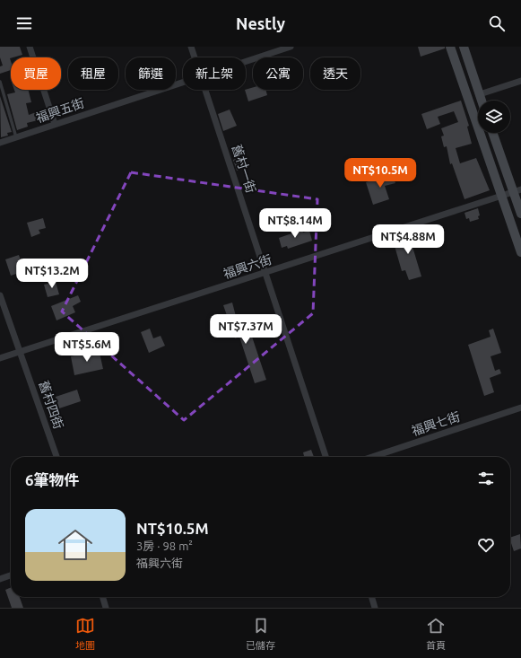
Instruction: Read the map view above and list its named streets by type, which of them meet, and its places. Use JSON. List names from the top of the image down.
{
  "streets": {
    "street": [
      "福興五街",
      "舊村一街",
      "福興六街",
      "舊村四街",
      "福興七街"
    ]
  },
  "crossings": [
    ["舊村一街", "福興六街"],
    ["福興六街", "舊村四街"]
  ],
  "page": {
    "header": "Nestly",
    "chip": [
      "買屋",
      "租屋",
      "篩選",
      "新上架",
      "公寓",
      "透天"
    ],
    "price": [
      "NT$10.5M",
      "NT$8.14M",
      "NT$4.88M",
      "NT$13.2M",
      "NT$7.37M",
      "NT$5.6M"
    ],
    "heading": "6筆物件",
    "list": [
      {
        "name": "NT$10.5M",
        "note": "3房 · 98 m² · 福興六街"
      }
    ],
    "tabs": ["地圖", "已儲存", "首頁"]
  }
}
